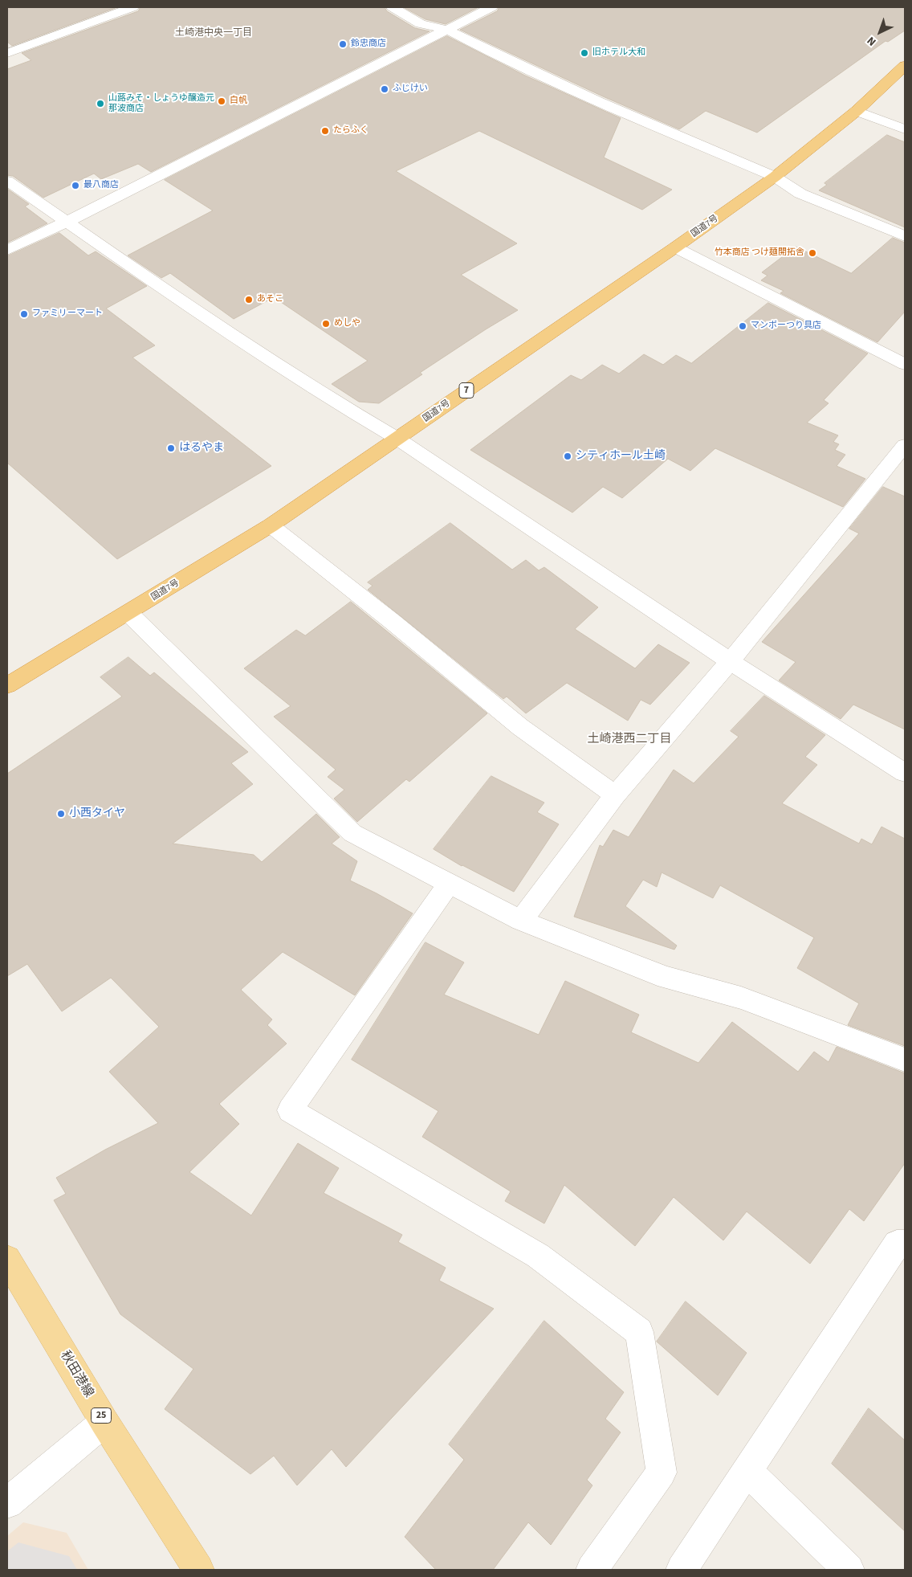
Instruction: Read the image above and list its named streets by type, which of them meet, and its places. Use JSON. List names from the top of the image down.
{
  "streets": {
    "highway": ["国道7号", "7"],
    "main road": ["秋田港線", "25"]
  },
  "districts": ["土崎港中央一丁目", "土崎港西二丁目"],
  "places": [
    "鈴忠商店",
    "旧ホテル大和",
    "ふじけい",
    "白帆",
    "山蕗みそ・しょうゆ醸造元 那波商店",
    "たらふく",
    "最八商店",
    "竹本商店 つけ麺開拓舎",
    "あそこ",
    "ファミリーマート",
    "めしや",
    "マンボーつり具店",
    "はるやま",
    "シティホール土崎",
    "小西タイヤ"
  ],
  "north": "bottom left"
}
